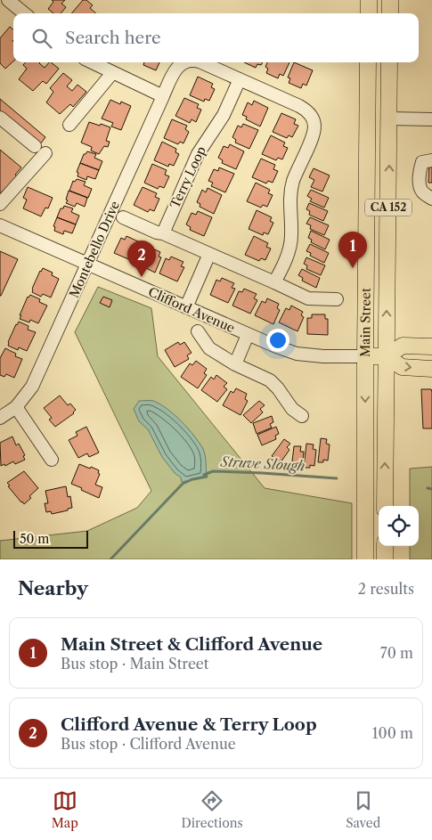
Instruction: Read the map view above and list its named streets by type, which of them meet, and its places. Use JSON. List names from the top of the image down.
{
  "streets": {
    "main road": ["CA 152", "Main Street"],
    "street": ["Terry Loop", "Montebello Drive", "Clifford Avenue"]
  },
  "crossings": [
    ["Terry Loop", "Montebello Drive"],
    ["Montebello Drive", "Clifford Avenue"],
    ["Clifford Avenue", "Main Street"]
  ],
  "water": ["Struve Slough"],
  "scale_bar": "50 m",
  "page": {
    "search": "Search here",
    "pins": ["1", "2"],
    "scale": "50 m",
    "heading": ["Nearby", "2 results"],
    "list": [
      {
        "mark": "1",
        "name": "Main Street & Clifford Avenue",
        "note": "Bus stop · Main Street",
        "value": "70 m"
      },
      {
        "mark": "2",
        "name": "Clifford Avenue & Terry Loop",
        "note": "Bus stop · Clifford Avenue",
        "value": "100 m"
      }
    ],
    "nav": ["Map", "Directions", "Saved"]
  }
}
